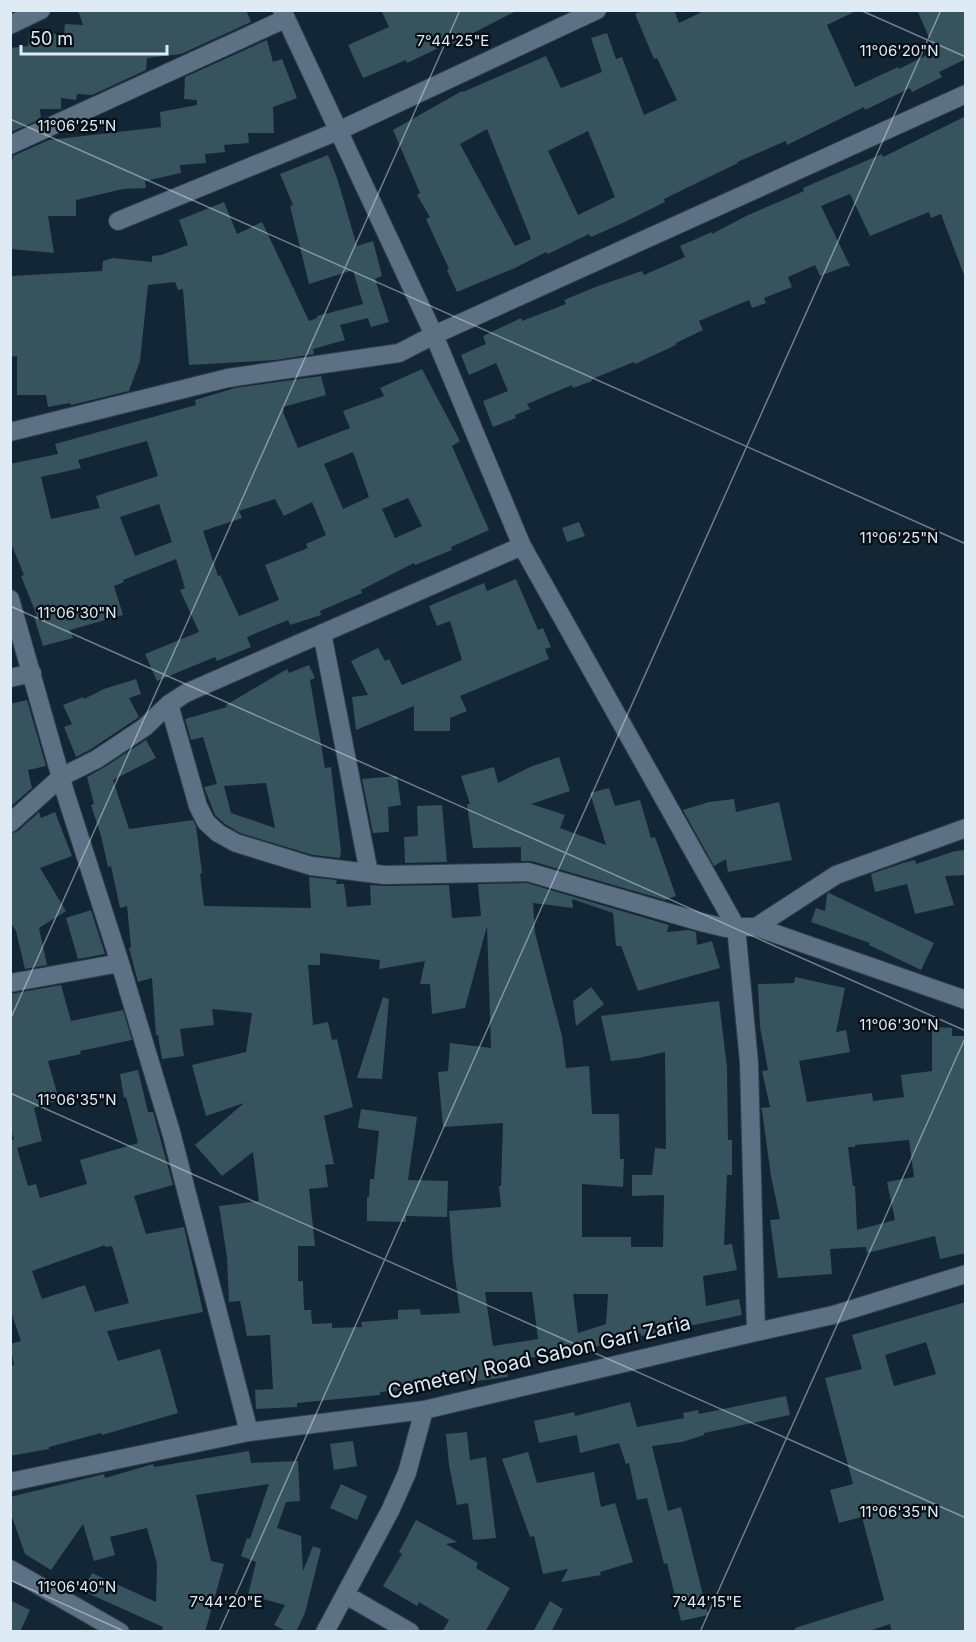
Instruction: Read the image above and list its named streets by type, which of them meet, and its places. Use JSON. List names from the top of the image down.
{
  "streets": {
    "street": ["Cemetery Road Sabon Gari Zaria"]
  },
  "scale_bar": "50 m",
  "coordinates": [
    "7°44'25\"E",
    "11°06'20\"N",
    "11°06'25\"N",
    "11°06'30\"N",
    "11°06'35\"N",
    "11°06'40\"N",
    "7°44'20\"E",
    "7°44'15\"E"
  ]
}
